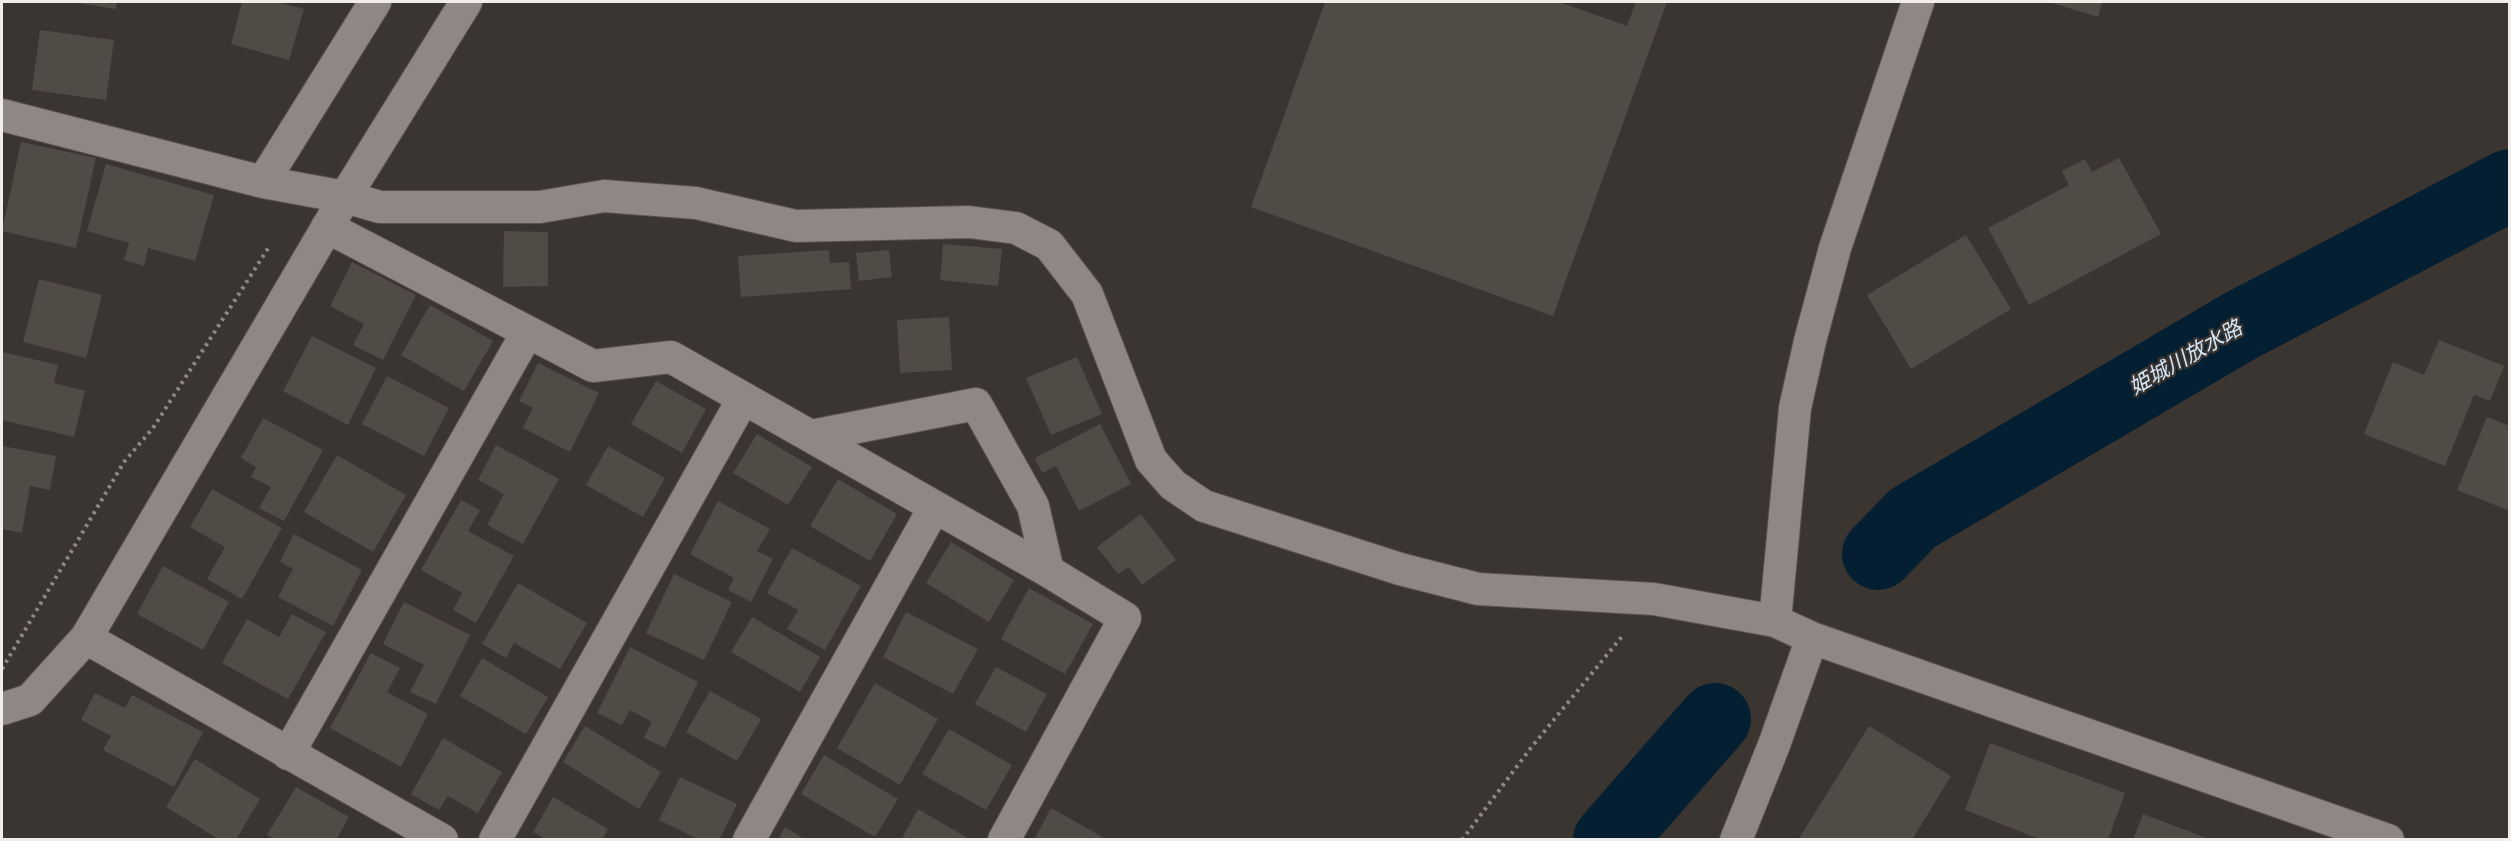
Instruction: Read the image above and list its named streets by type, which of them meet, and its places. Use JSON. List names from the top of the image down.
{
  "water": ["姫城川放水路"]
}
